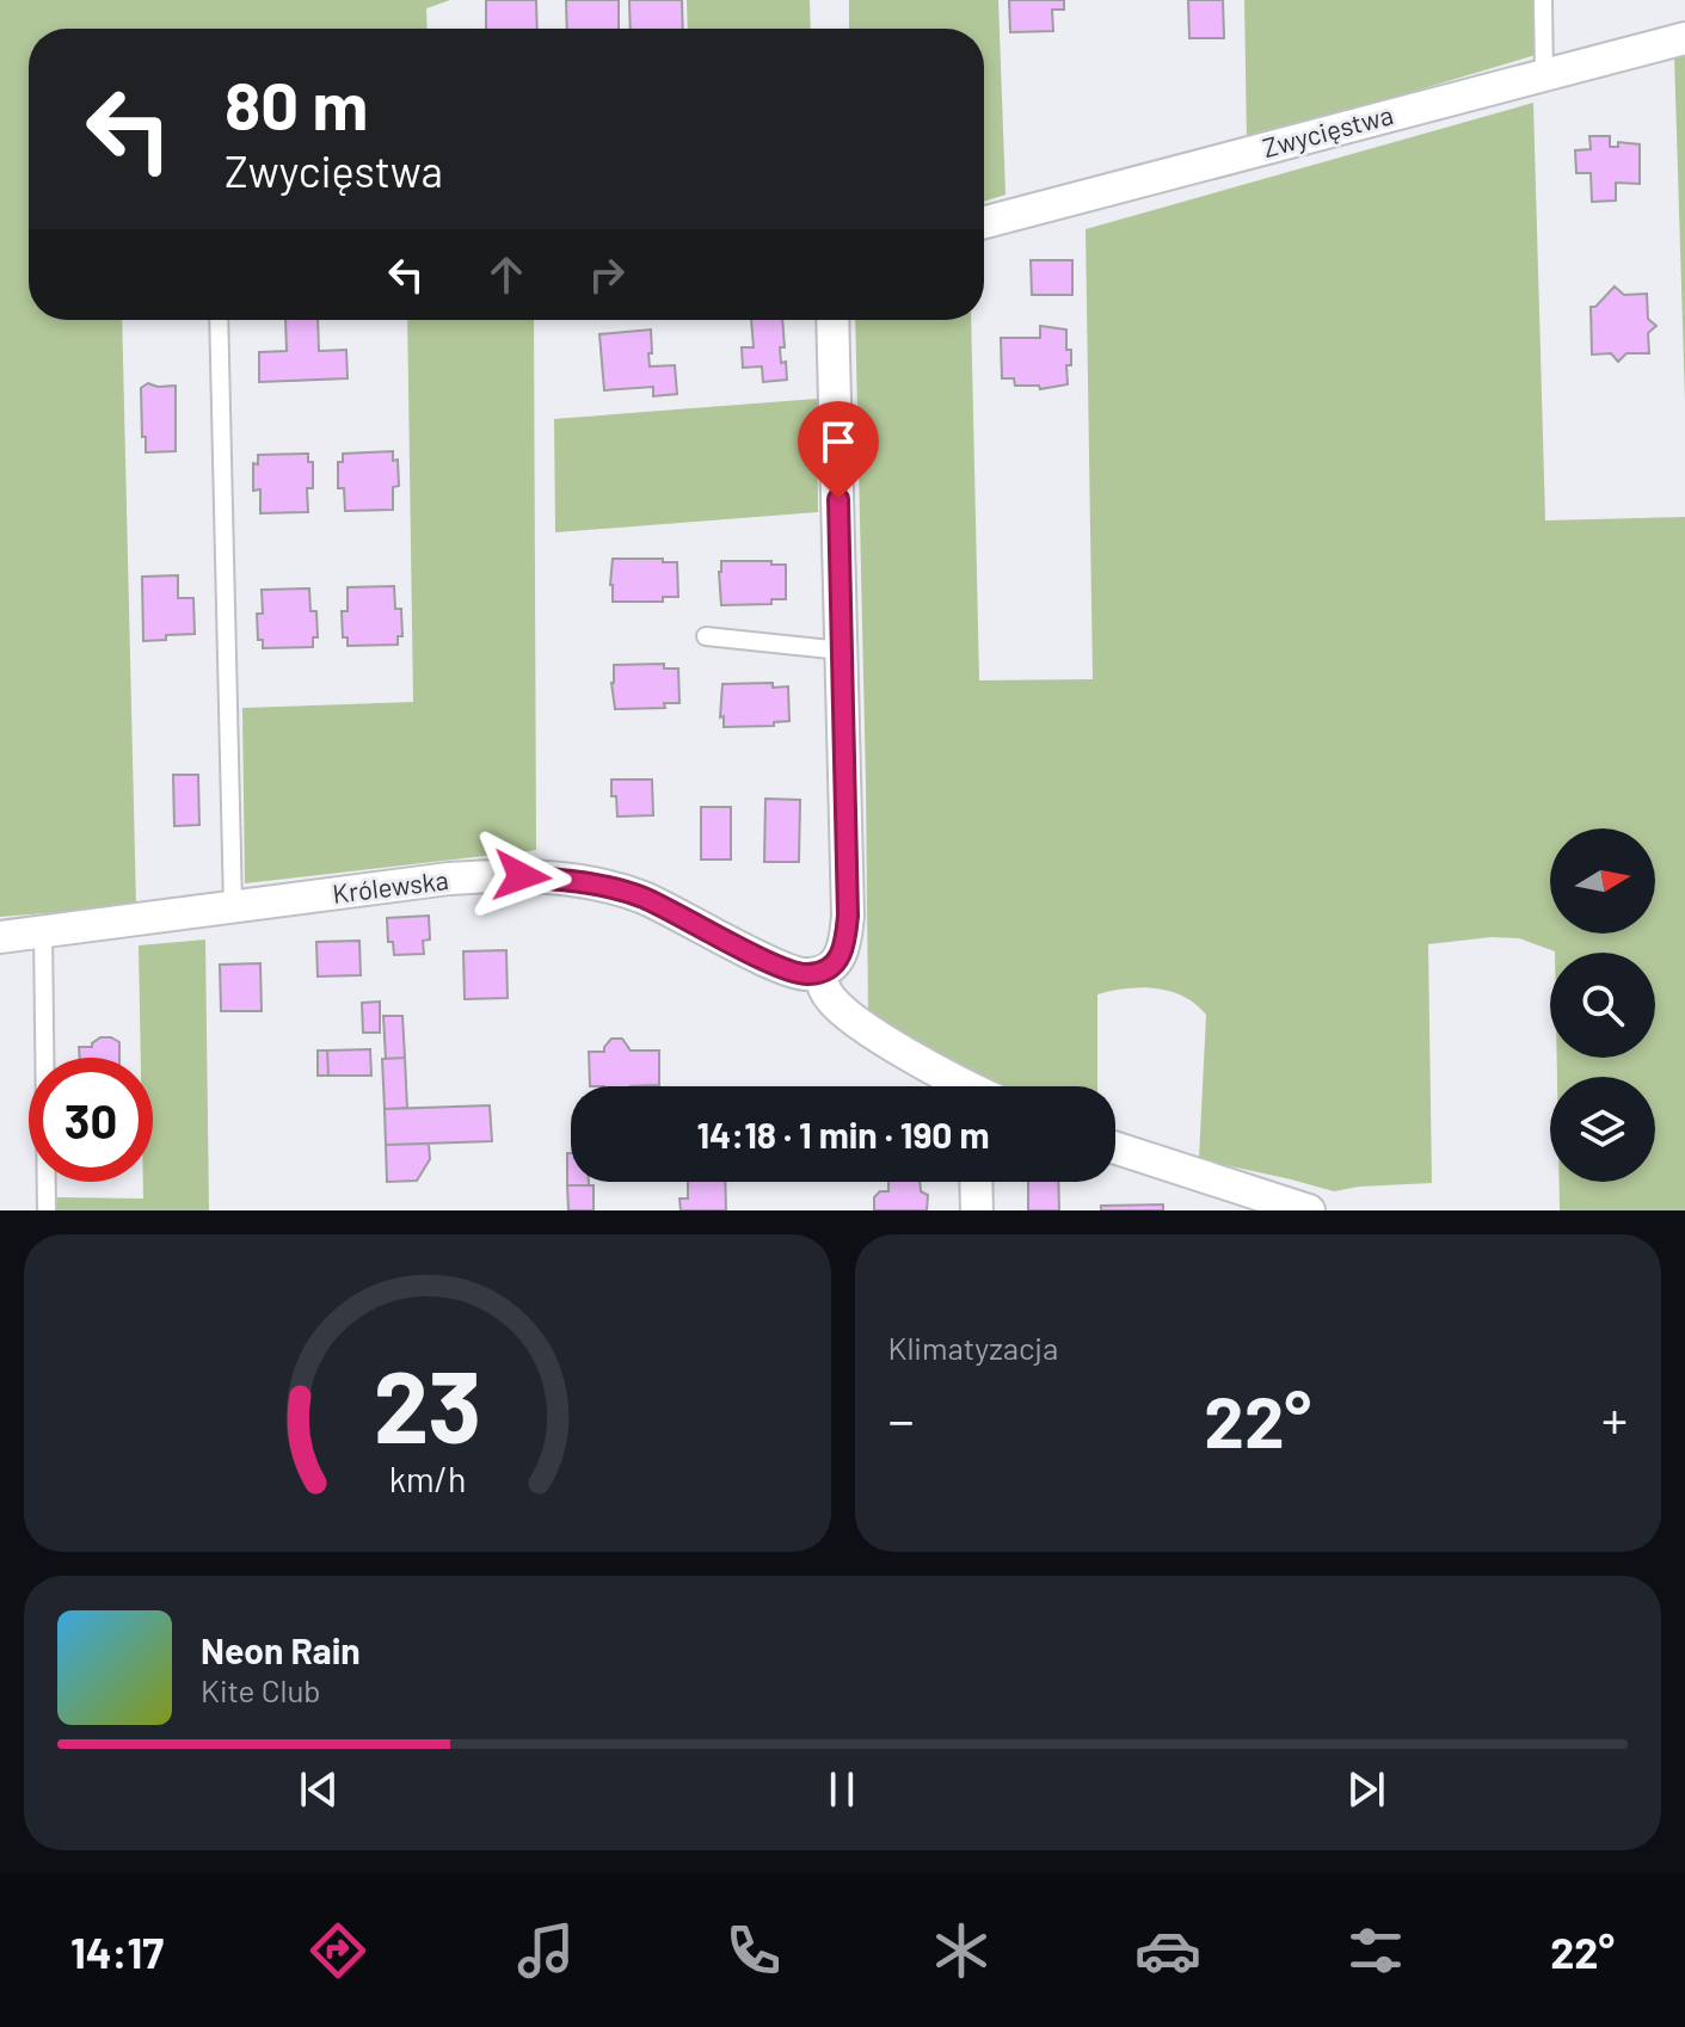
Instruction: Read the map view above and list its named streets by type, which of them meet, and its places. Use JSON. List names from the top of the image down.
{
  "streets": {
    "street": ["Zwycięstwa", "Królewska"]
  },
  "north": "right",
  "page": {
    "turn": ["80 m", "Zwycięstwa"],
    "limit": "30",
    "trip": "14:18 · 1 min · 190 m",
    "tile": "Klimatyzacja",
    "heat": ["−", "22°", "+"],
    "song": ["Neon Rain", "Kite Club"],
    "tabs": ["14:17", "22°"],
    "gauge": ["23", "km/h"]
  }
}
